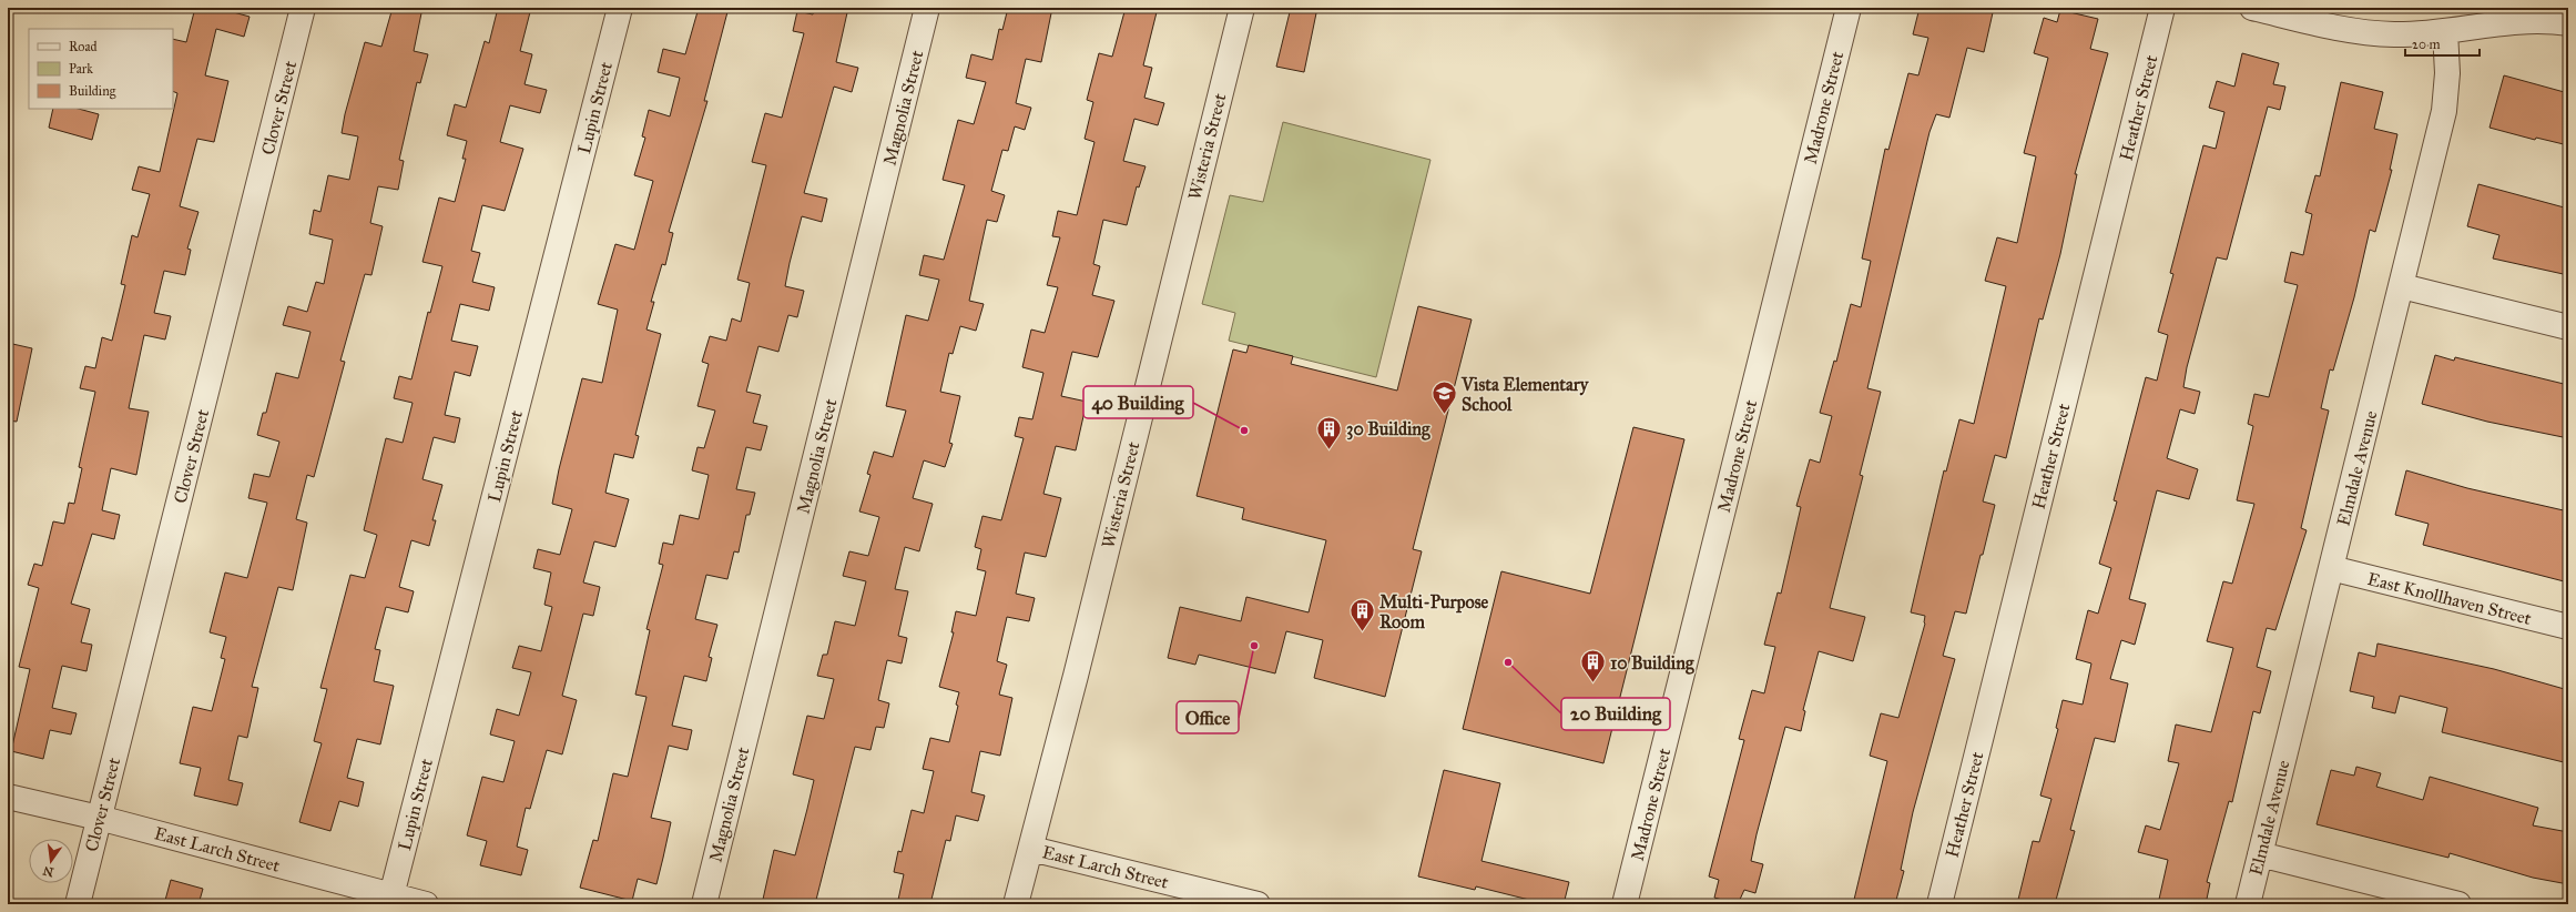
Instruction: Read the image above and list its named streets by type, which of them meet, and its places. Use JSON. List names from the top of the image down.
{
  "streets": {
    "street": [
      "Clover Street",
      "Lupin Street",
      "Magnolia Street",
      "Madrone Street",
      "Heather Street",
      "Wisteria Street",
      "Elmdale Avenue",
      "East Knollhaven Street",
      "East Larch Street"
    ]
  },
  "crossings": [
    ["Clover Street", "East Larch Street"],
    ["Lupin Street", "East Larch Street"],
    ["Wisteria Street", "East Larch Street"],
    ["Elmdale Avenue", "East Knollhaven Street"]
  ],
  "places": {
    "school or university": ["Vista Elementary School"],
    "other": ["40 Building", "Office", "20 Building"],
    "building": ["30 Building", "Multi-Purpose Room", "10 Building"]
  },
  "legend": ["Road", "Park", "Building"],
  "scale_bar": "20 m",
  "north": "bottom"
}
